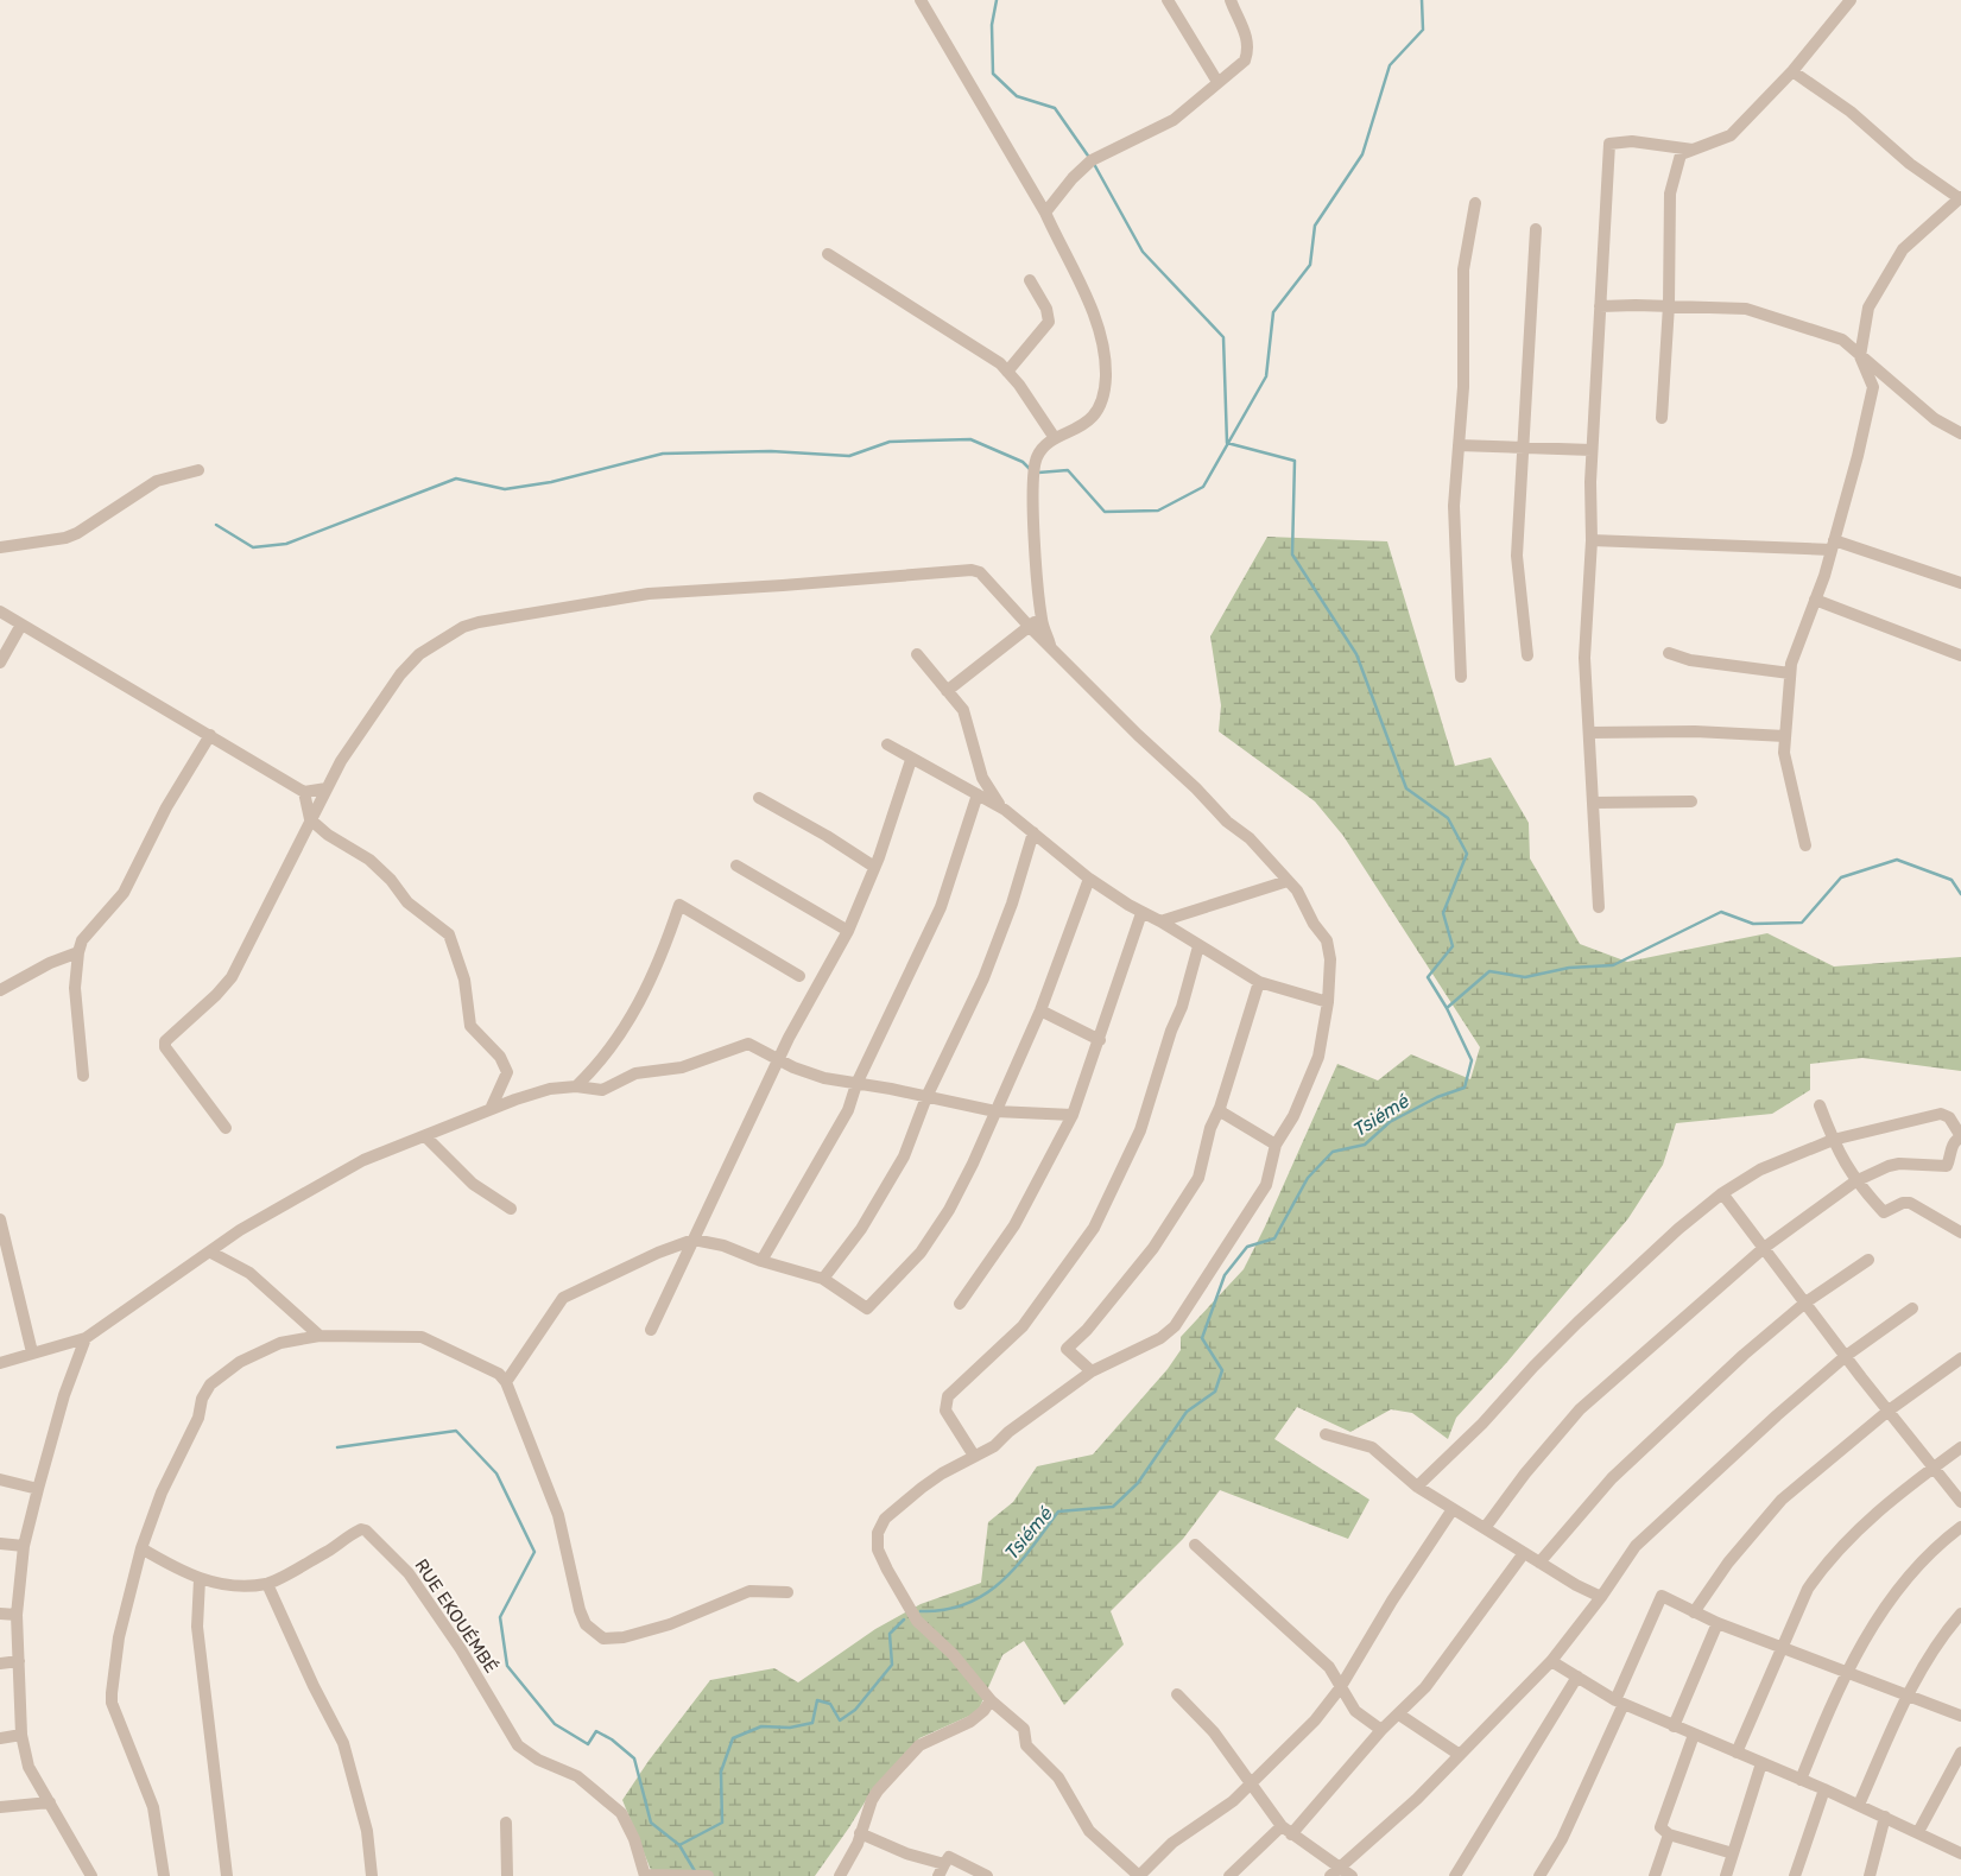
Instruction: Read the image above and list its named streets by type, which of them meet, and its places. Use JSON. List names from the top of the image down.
{
  "streets": {
    "street": ["RUE EKOUÉMBÉ"]
  },
  "water": ["Tsiémé"]
}
